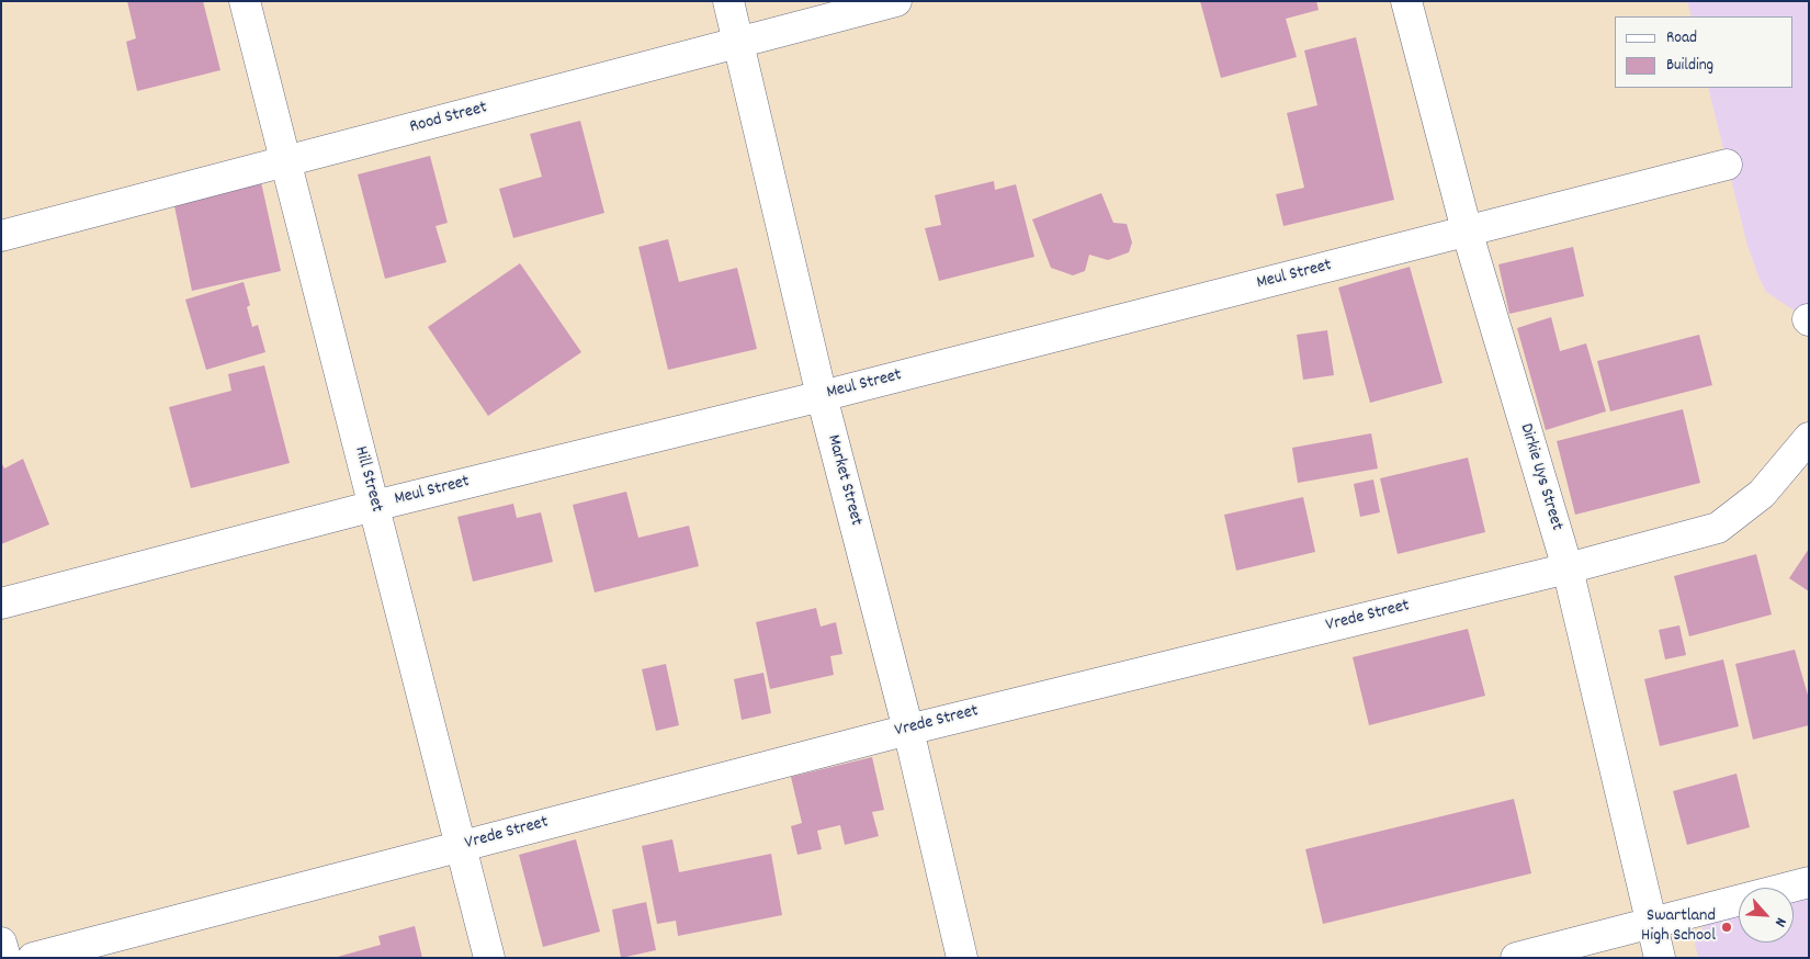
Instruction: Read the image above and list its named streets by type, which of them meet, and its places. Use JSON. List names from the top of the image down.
{
  "streets": {
    "street": [
      "Rood Street",
      "Meul Street",
      "Dirkie Uys Street",
      "Hill Street",
      "Market Street",
      "Vrede Street"
    ]
  },
  "crossings": [
    ["Rood Street", "Hill Street"],
    ["Rood Street", "Market Street"],
    ["Meul Street", "Dirkie Uys Street"],
    ["Meul Street", "Hill Street"],
    ["Meul Street", "Market Street"],
    ["Dirkie Uys Street", "Vrede Street"],
    ["Hill Street", "Vrede Street"],
    ["Market Street", "Vrede Street"]
  ],
  "places": ["Swartland High School"],
  "legend": ["Road", "Building"],
  "north": "bottom right"
}
